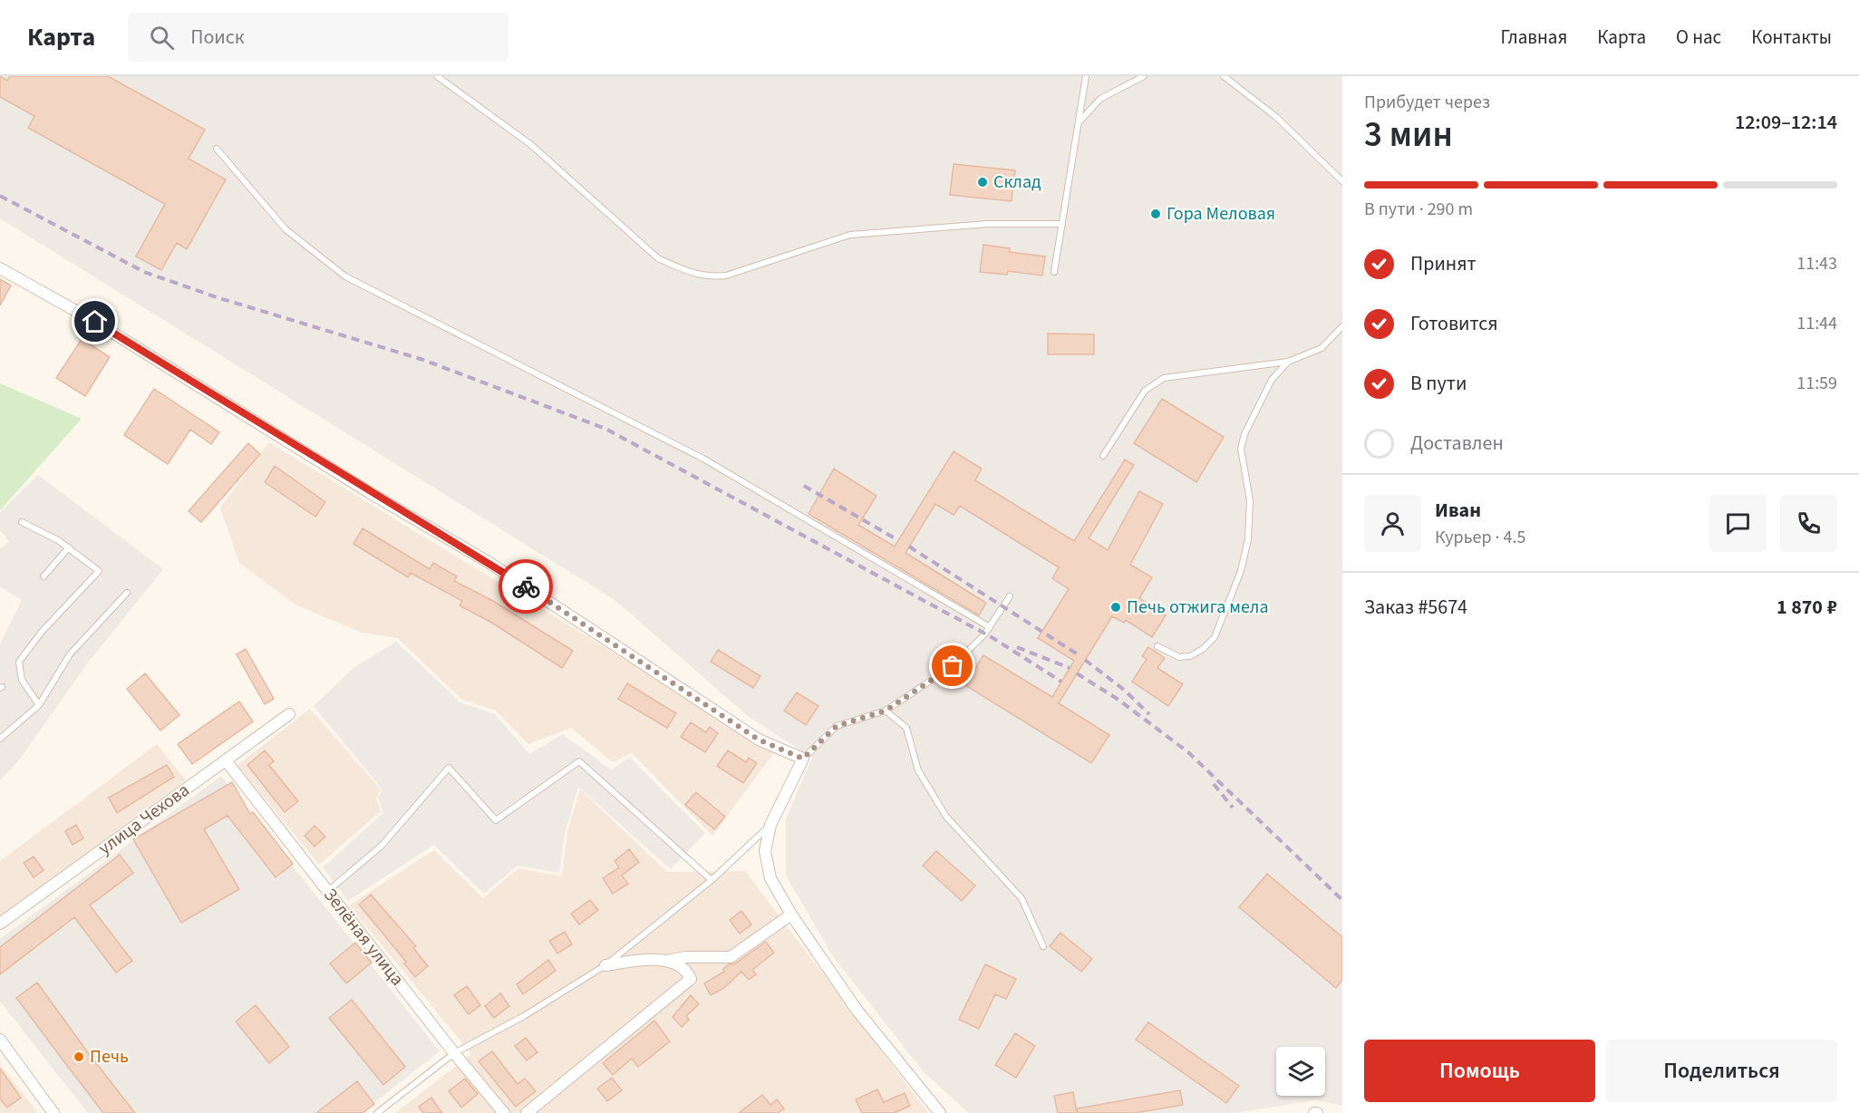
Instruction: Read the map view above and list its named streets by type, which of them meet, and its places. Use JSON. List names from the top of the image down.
{
  "streets": {
    "street": ["улица Чехова", "Зелёная улица"]
  },
  "crossings": [
    ["улица Чехова", "Зелёная улица"]
  ],
  "places": [
    "Склад",
    "Гора Меловая",
    "Печь отжига мела",
    "Печь"
  ],
  "page": {
    "header": "Карта",
    "search": "Поиск",
    "nav": [
      "Главная",
      "Карта",
      "О нас",
      "Контакты"
    ],
    "heading": ["3 мин", "Прибудет через", "12:09–12:14"],
    "panel": [
      "Иван",
      "Курьер · 4.5",
      "Заказ #5674",
      "1 870 ₽"
    ],
    "bar": "В пути · 290 m",
    "list": [
      ["Принят", "11:43"],
      ["Готовится", "11:44"],
      ["В пути", "11:59"],
      "Доставлен"
    ],
    "buttons": ["Помощь", "Поделиться"]
  }
}
